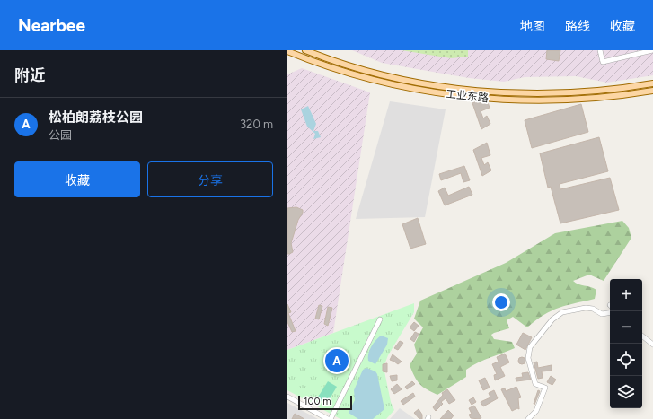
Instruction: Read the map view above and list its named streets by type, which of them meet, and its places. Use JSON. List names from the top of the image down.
{
  "streets": {
    "main road": ["工业东路"]
  },
  "scale_bar": "100 m",
  "page": {
    "header": "Nearbee",
    "nav": ["地图", "路线", "收藏"],
    "heading": "附近",
    "list": [
      {
        "mark": "A",
        "name": "松柏朗荔枝公园",
        "note": "公园",
        "value": "320 m"
      }
    ],
    "buttons": ["收藏", "分享"],
    "map_buttons": ["+", "−"],
    "pins": "A",
    "scale": "100 m"
  }
}
